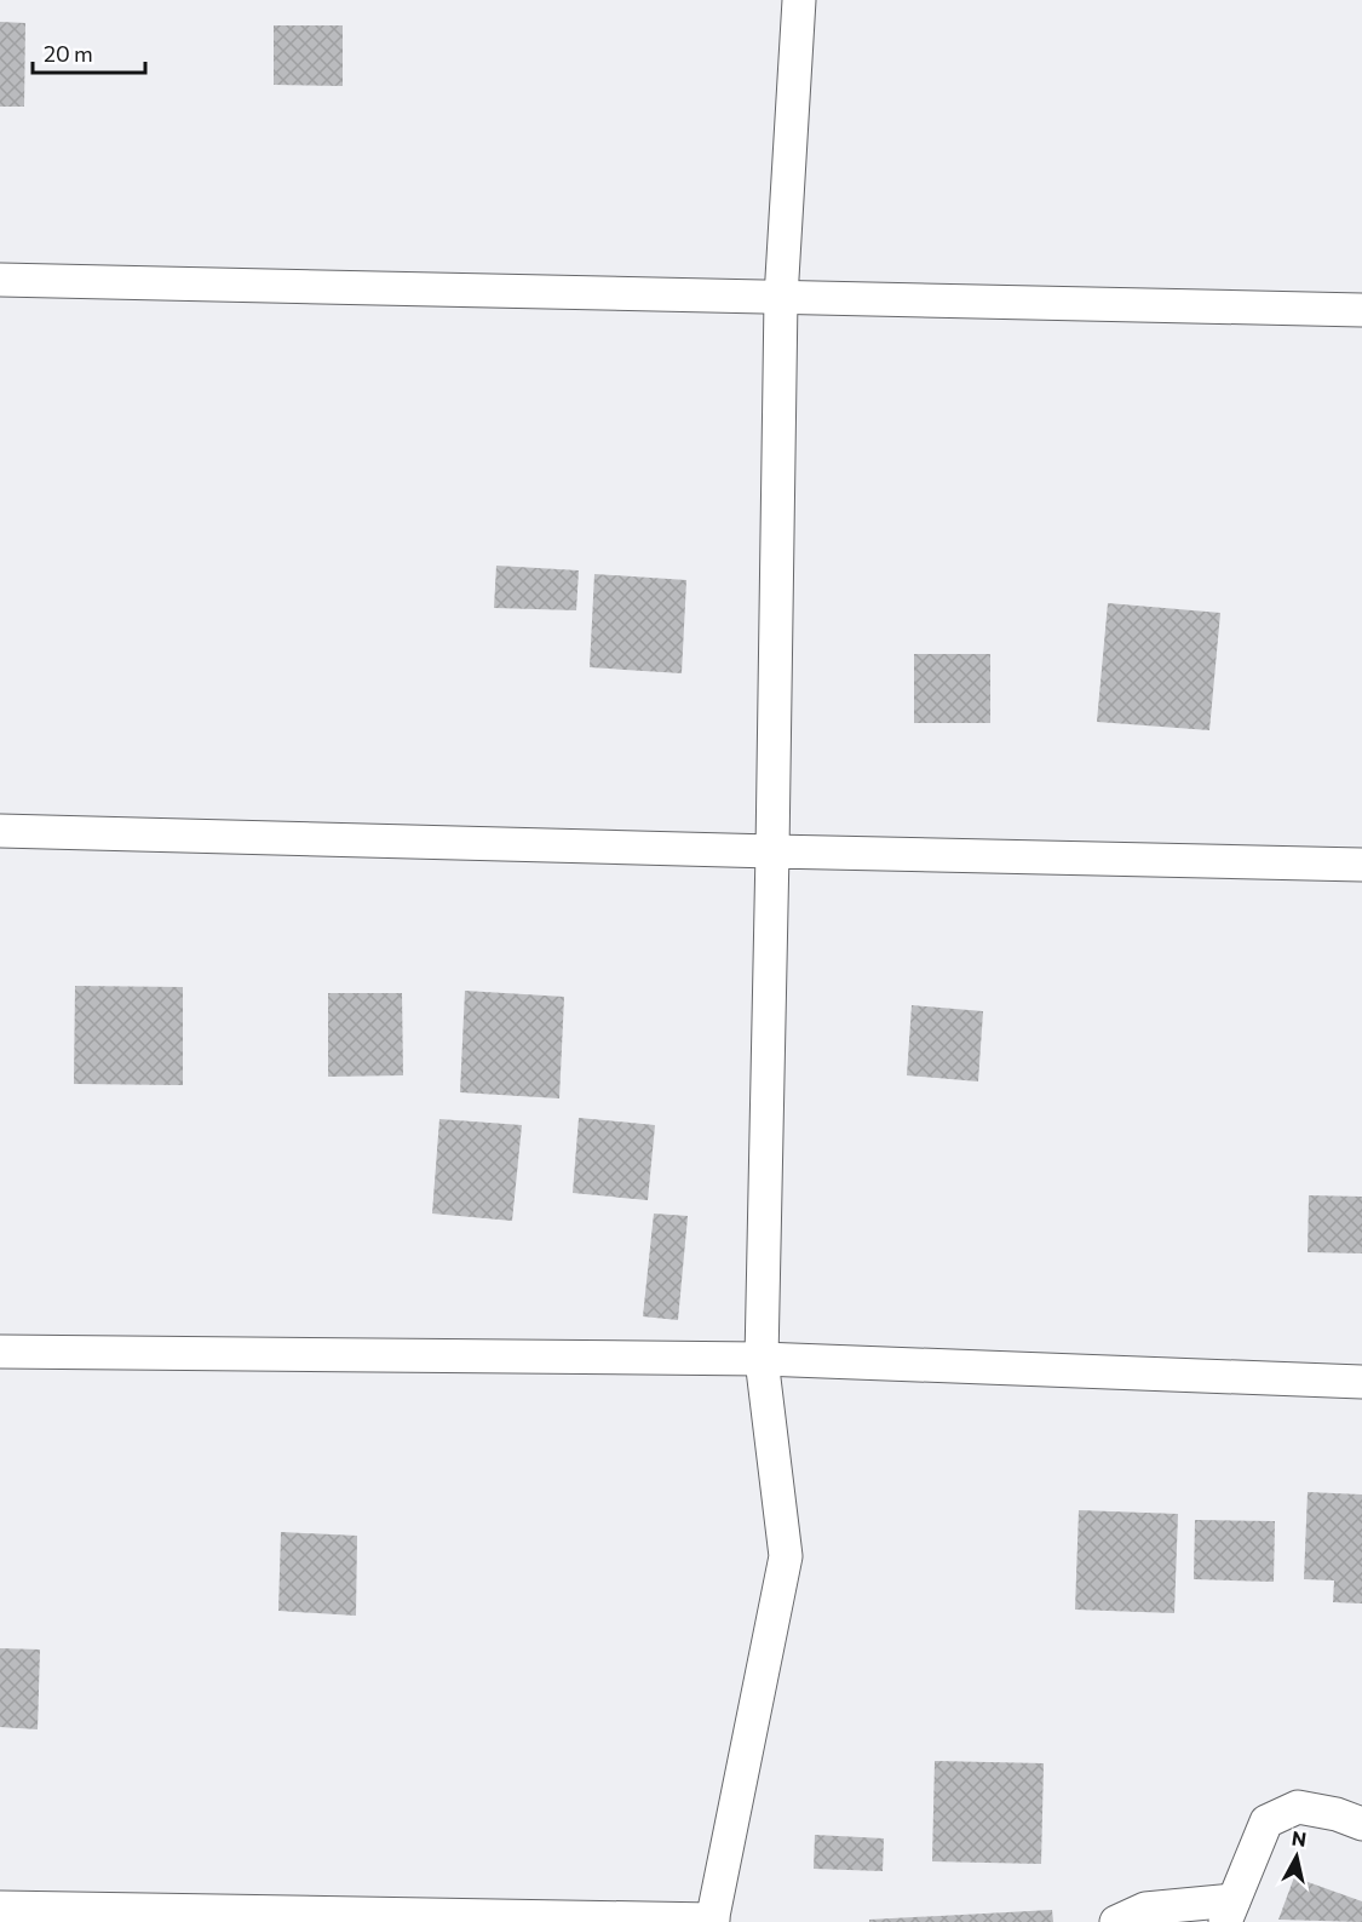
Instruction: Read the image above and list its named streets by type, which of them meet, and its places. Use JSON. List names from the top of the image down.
{
  "scale_bar": "20 m",
  "north": "top"
}
